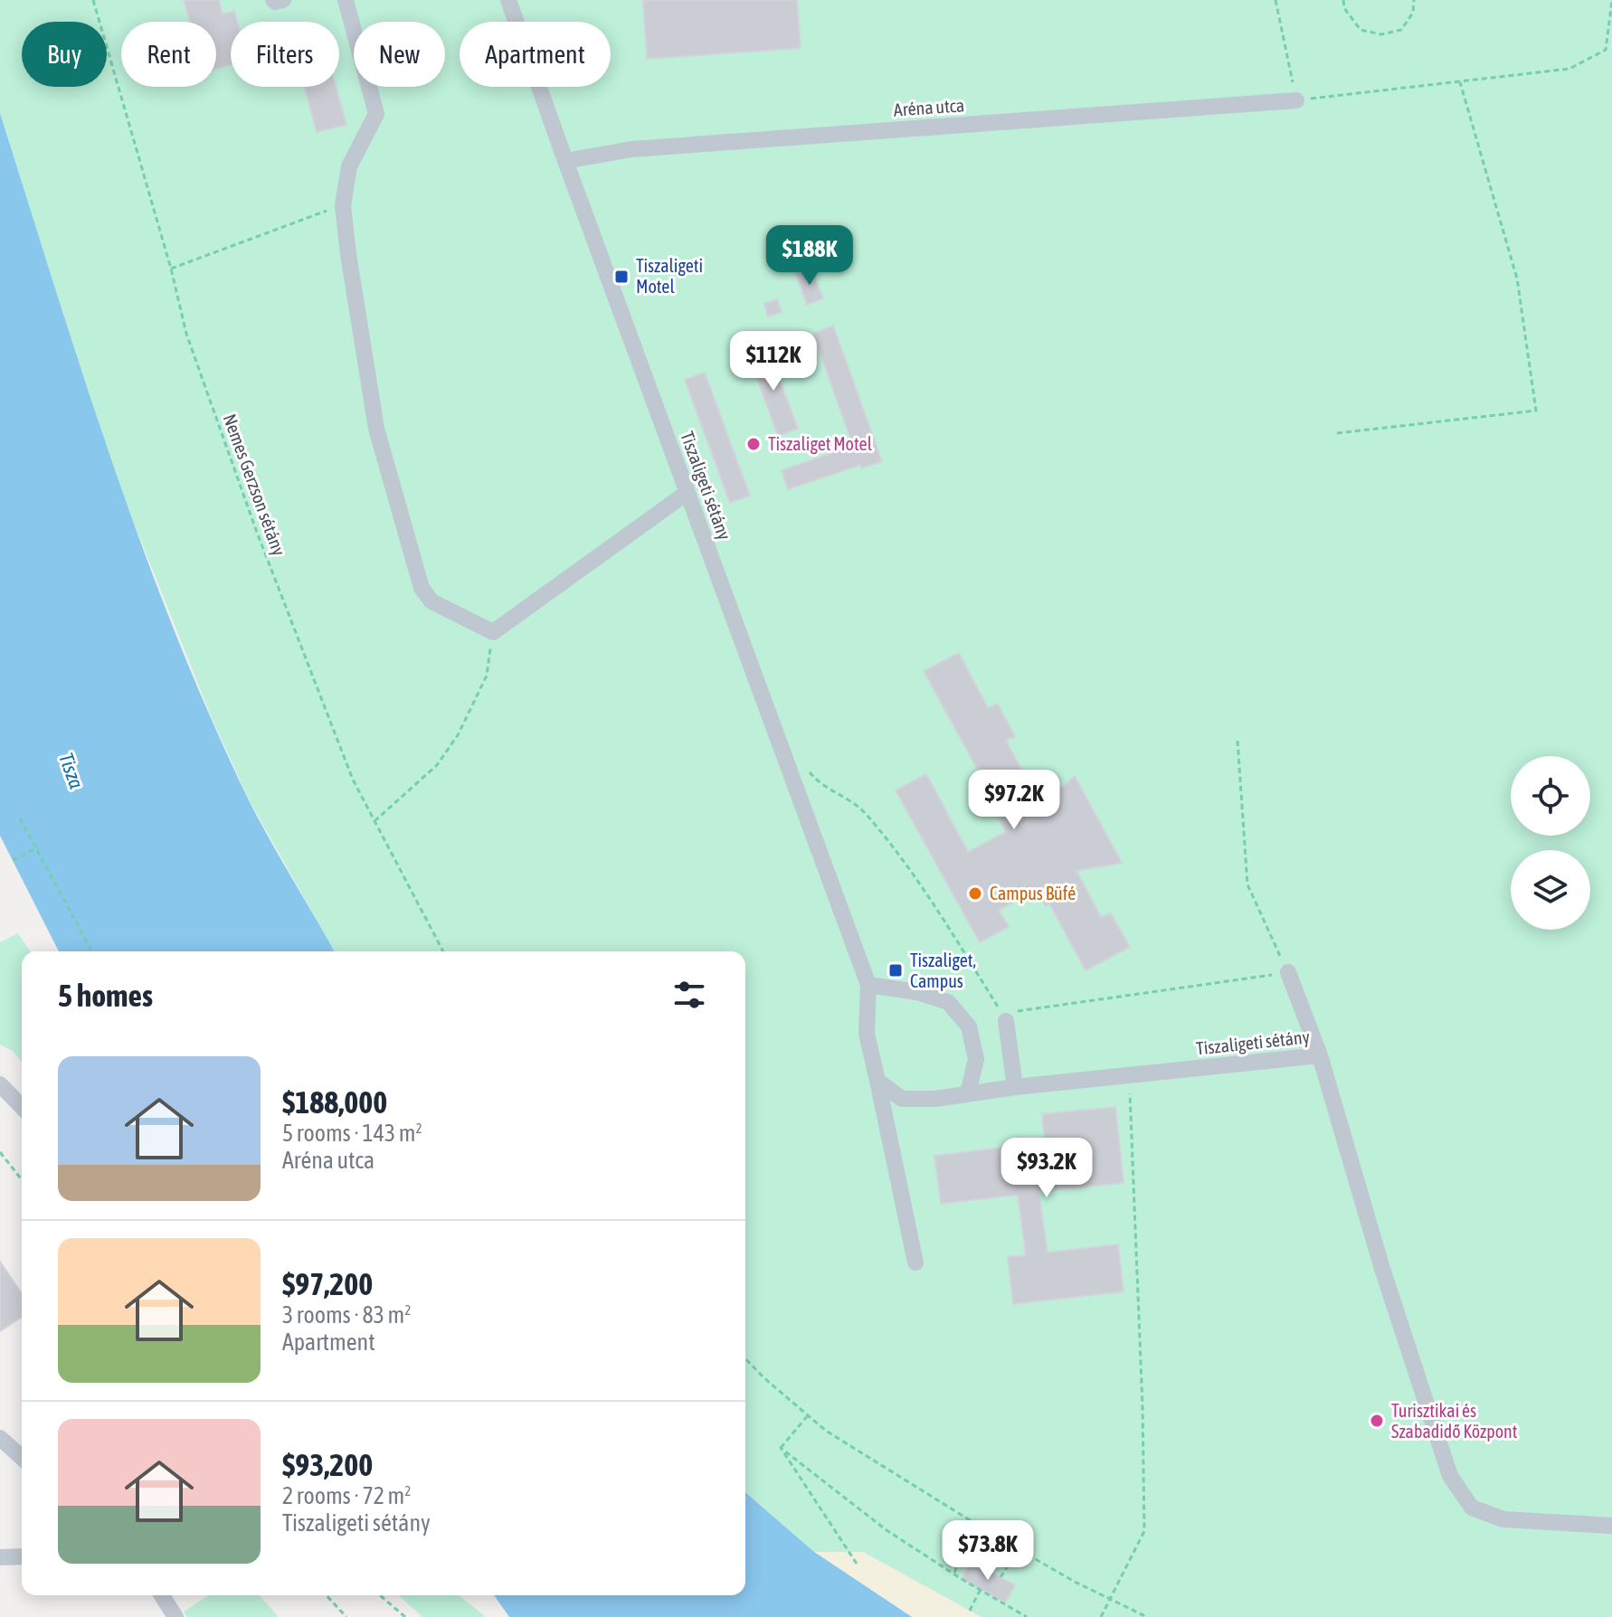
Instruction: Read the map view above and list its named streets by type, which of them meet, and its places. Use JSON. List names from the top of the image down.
{
  "streets": {
    "street": ["Aréna utca", "Tiszaligeti sétány"],
    "path": ["Nemes Gerzson sétány"]
  },
  "crossings": [
    ["Aréna utca", "Tiszaligeti sétány"]
  ],
  "water": ["Tisza"],
  "places": {
    "transit": ["Tiszaligeti Motel", "Tiszaliget, Campus"],
    "other": ["Tiszaliget Motel", "Campus Büfé", "Turisztikai és Szabadidő Központ"]
  },
  "page": {
    "chip": [
      "Buy",
      "Rent",
      "Filters",
      "New",
      "Apartment"
    ],
    "price": [
      "$188K",
      "$112K",
      "$97.2K",
      "$93.2K",
      "$73.8K"
    ],
    "heading": "5 homes",
    "list": [
      {
        "name": "$188,000",
        "note": "5 rooms · 143 m² · Aréna utca"
      },
      {
        "name": "$97,200",
        "note": "3 rooms · 83 m² · Apartment"
      },
      {
        "name": "$93,200",
        "note": "2 rooms · 72 m² · Tiszaligeti sétány"
      }
    ]
  }
}
